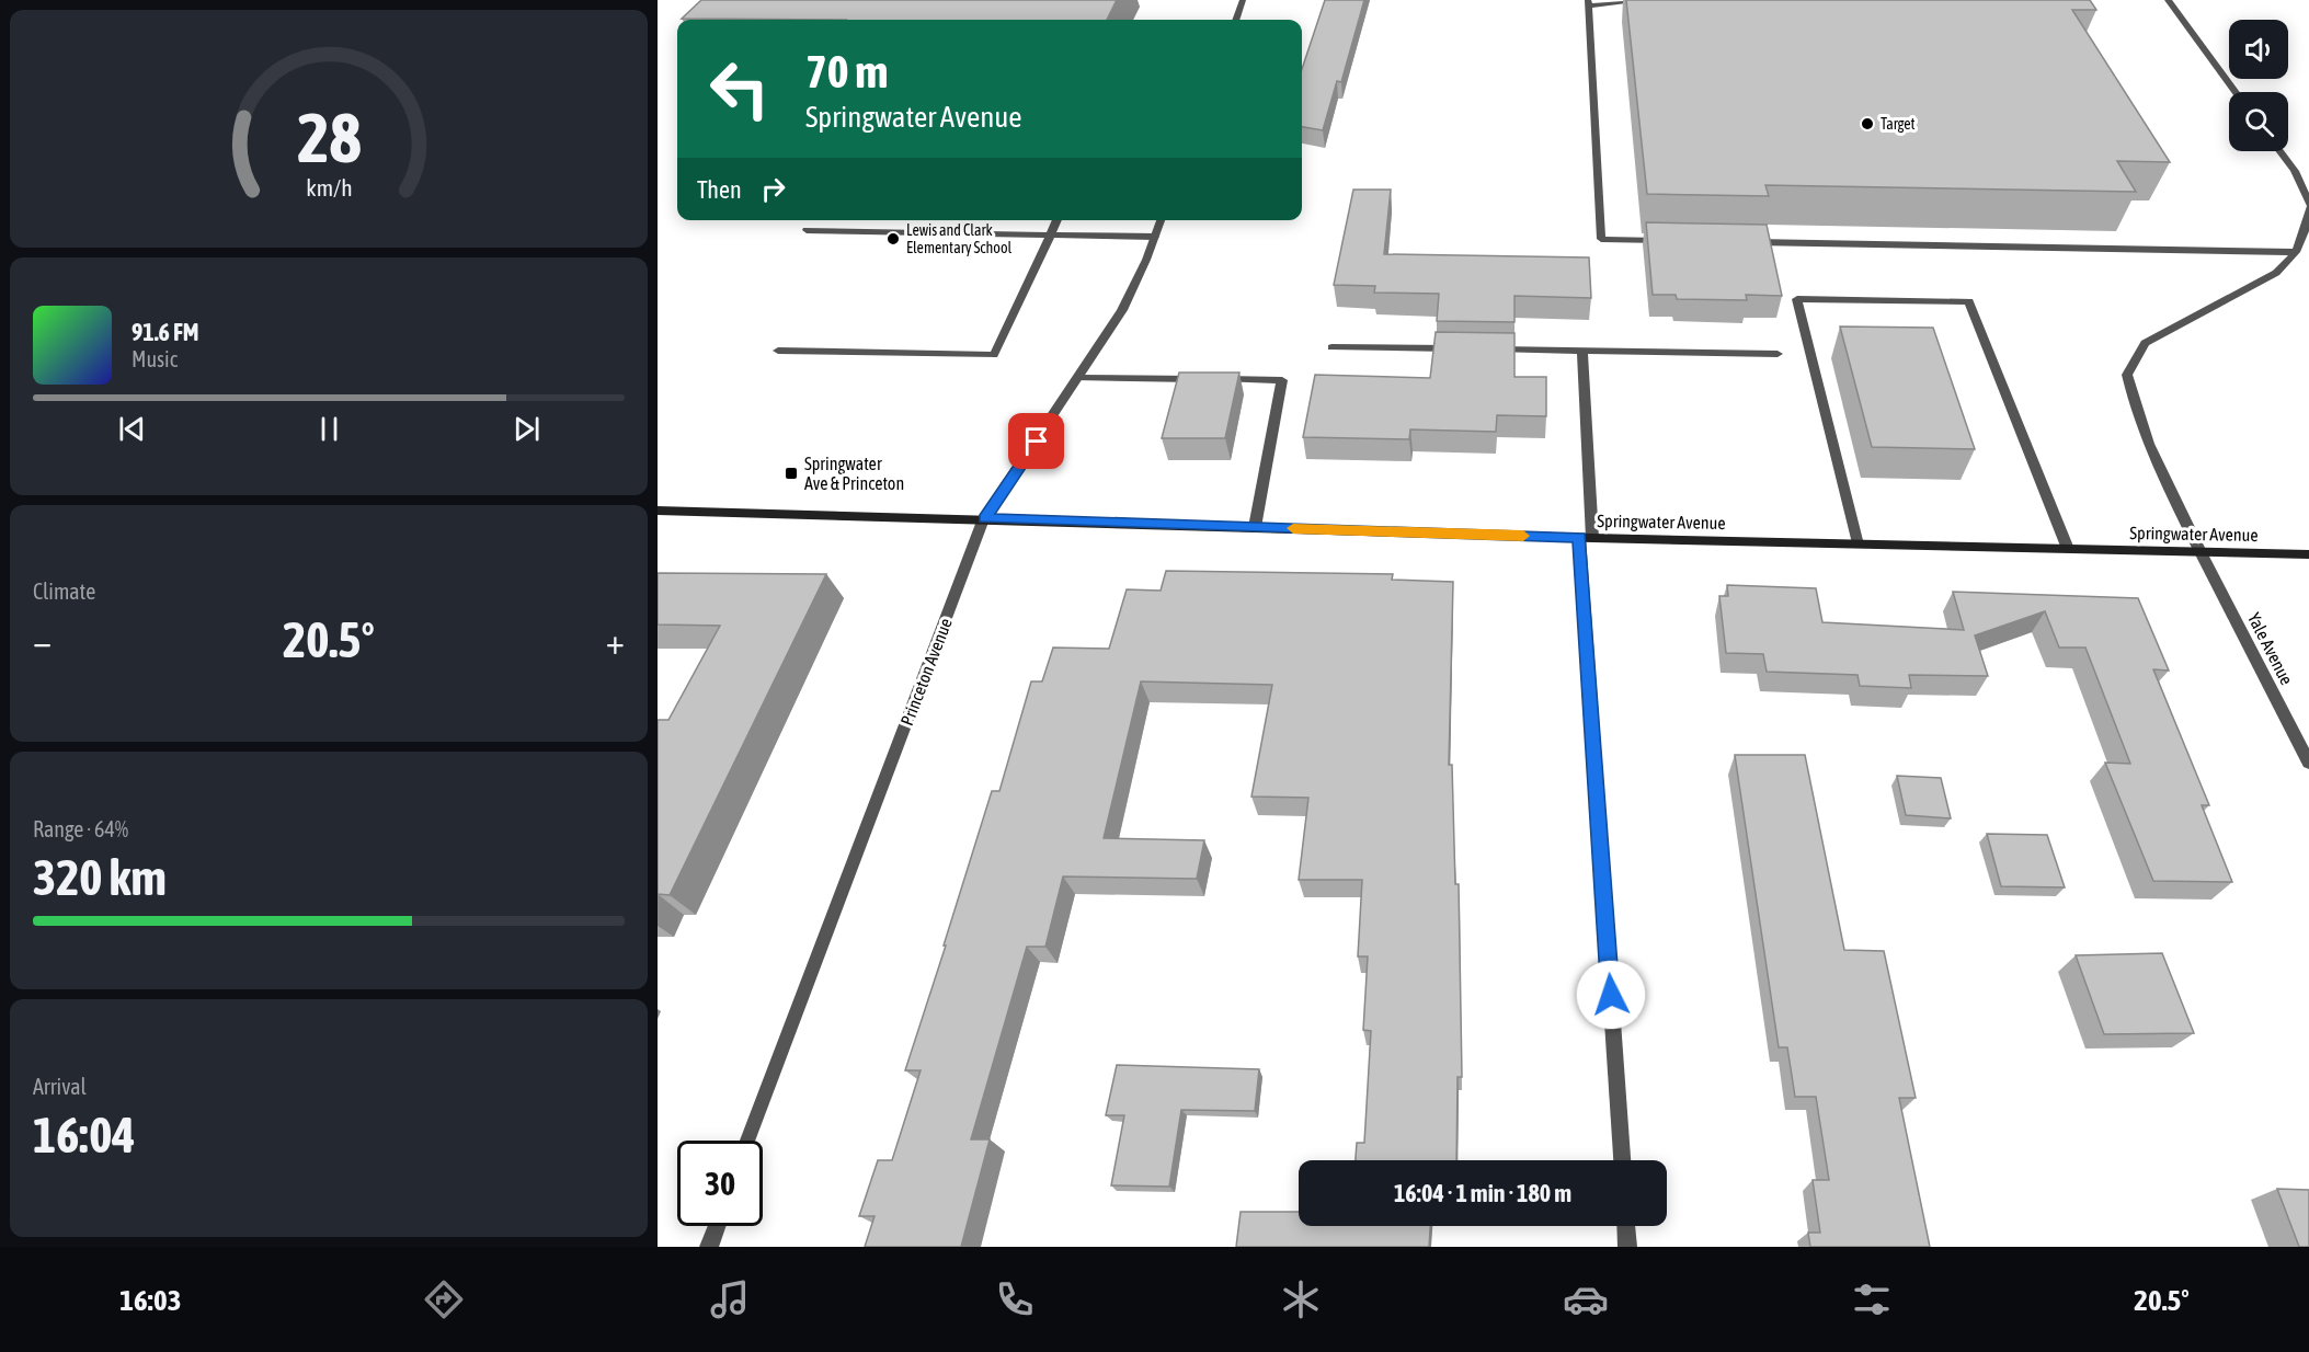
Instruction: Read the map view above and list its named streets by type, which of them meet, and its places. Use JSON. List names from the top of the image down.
{
  "streets": {
    "street": ["Springwater Avenue", "Yale Avenue", "Princeton Avenue"]
  },
  "crossings": [
    ["Springwater Avenue", "Yale Avenue"],
    ["Springwater Avenue", "Princeton Avenue"]
  ],
  "places": {
    "other": ["Target", "Lewis and Clark Elementary School"],
    "transit": ["Springwater Ave & Princeton"]
  },
  "page": {
    "turn": ["70 m", "Springwater Avenue"],
    "then": "Then",
    "song": ["91.6 FM", "Music"],
    "tile": [
      "Climate",
      ["Range · 64%", "320 km"],
      ["Arrival", "16:04"]
    ],
    "heat": ["−", "20.5°", "+"],
    "limit": "30",
    "trip": "16:04 · 1 min · 180 m",
    "tabs": ["16:03", "20.5°"],
    "gauge": ["28", "km/h"]
  }
}
